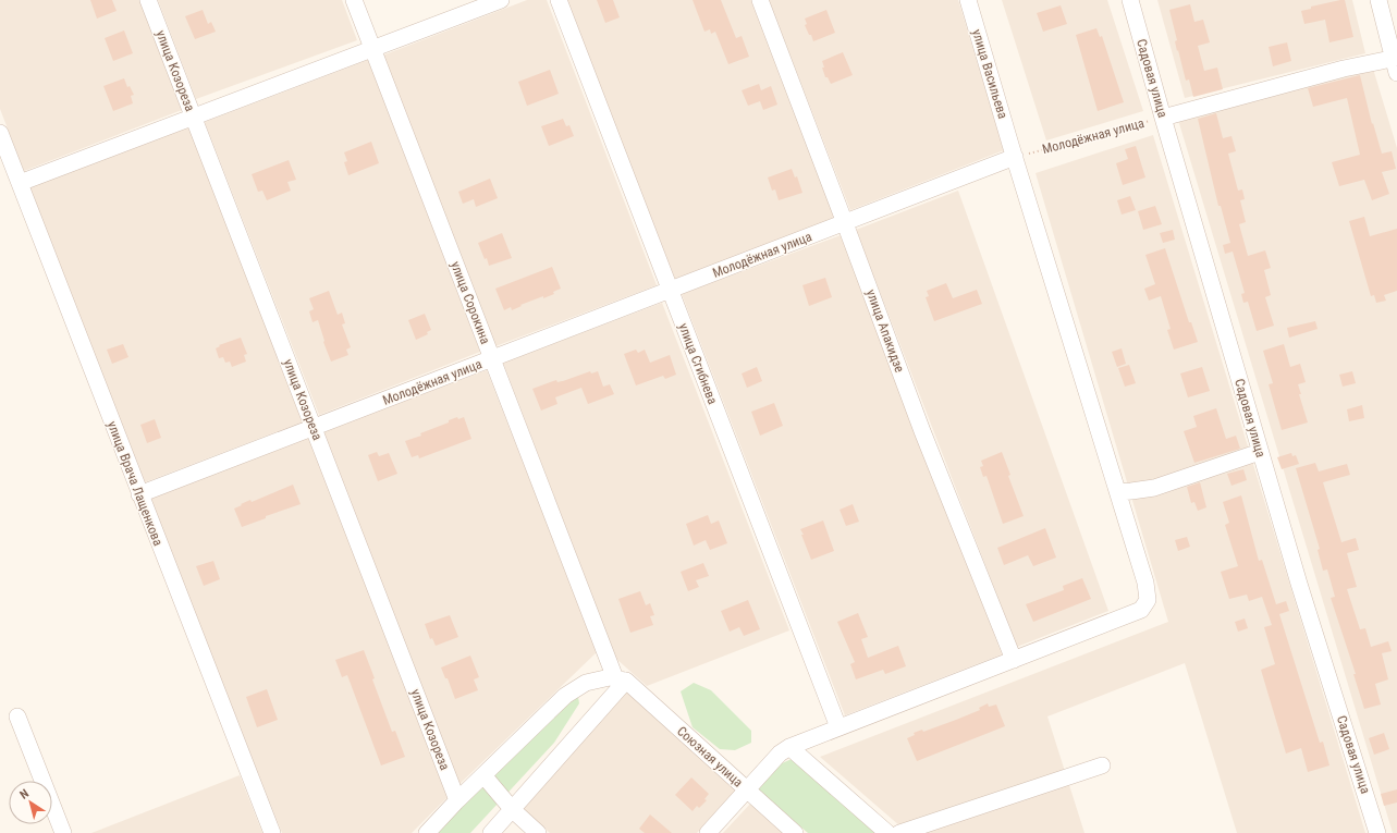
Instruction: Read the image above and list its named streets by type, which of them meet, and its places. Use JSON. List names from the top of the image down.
{
  "streets": {
    "street": [
      "улица Козореза",
      "улица Васильева",
      "Садовая улица",
      "Молодёжная улица",
      "улица Сорокина",
      "улица Апакидзе",
      "улица Сгибнева",
      "улица Врача Лащенкова",
      "Союзная улица"
    ]
  },
  "crossings": [
    ["улица Козореза", "Молодёжная улица"],
    ["улица Васильева", "Молодёжная улица"],
    ["улица Васильева", "улица Апакидзе"],
    ["улица Васильева", "улица Сгибнева"],
    ["улица Васильева", "Союзная улица"],
    ["Садовая улица", "Молодёжная улица"],
    ["Молодёжная улица", "улица Сорокина"],
    ["Молодёжная улица", "улица Апакидзе"],
    ["Молодёжная улица", "улица Сгибнева"],
    ["Молодёжная улица", "улица Врача Лащенкова"],
    ["улица Сорокина", "Союзная улица"]
  ],
  "north": "top left"
}
